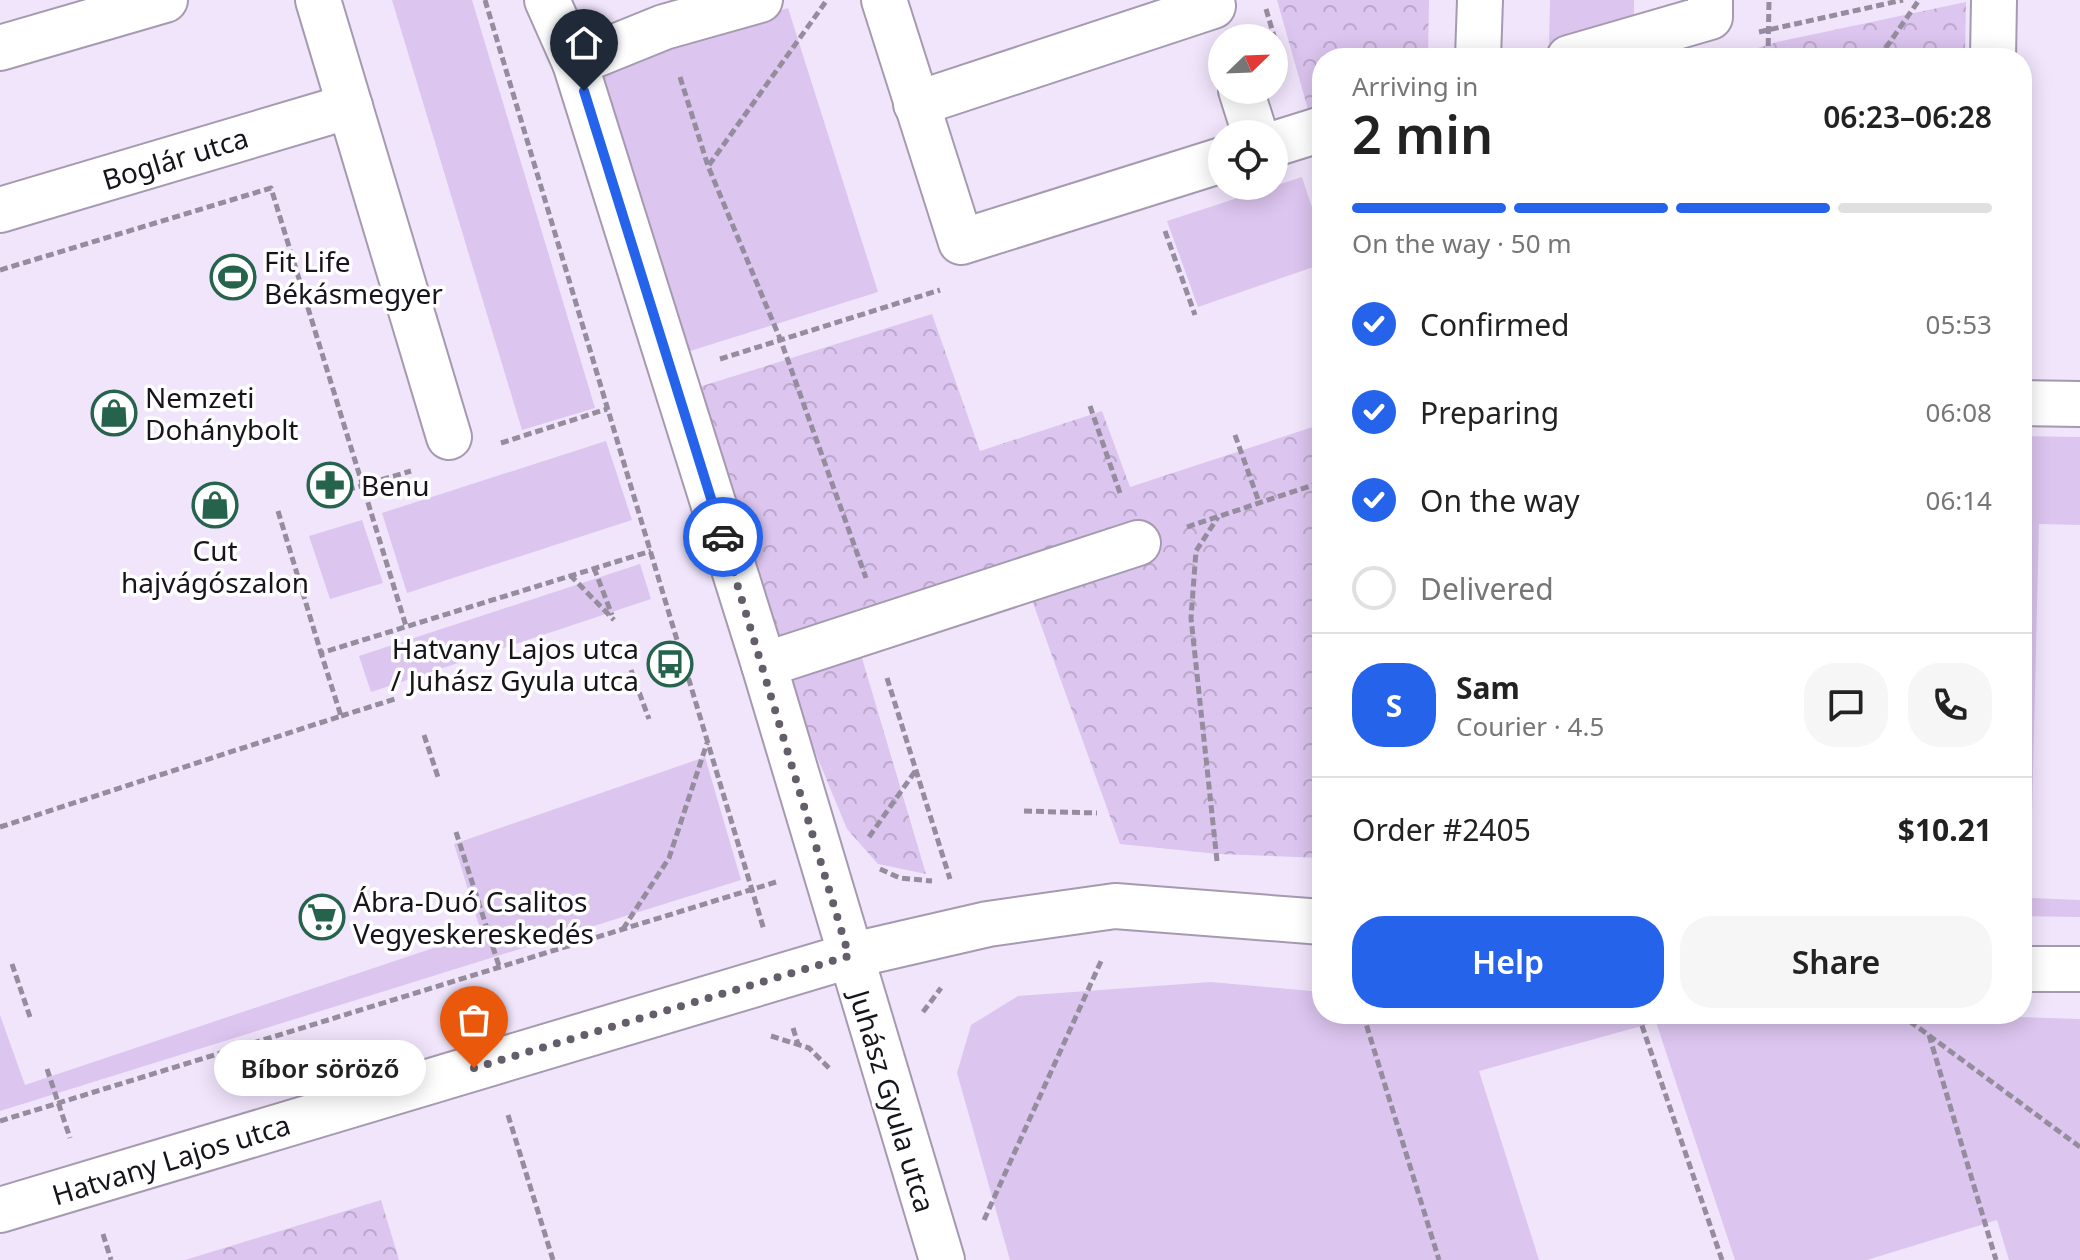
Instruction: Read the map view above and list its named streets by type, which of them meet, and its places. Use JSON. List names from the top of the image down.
{
  "streets": {
    "street": ["Boglár utca", "Juhász Gyula utca", "Hatvany Lajos utca"]
  },
  "crossings": [
    ["Juhász Gyula utca", "Hatvany Lajos utca"]
  ],
  "places": {
    "sports": ["Fit Life Békásmegyer"],
    "shop": ["Nemzeti Dohánybolt", "Cut hajvágószalon"],
    "pharmacy": ["Benu"],
    "bus stop": ["Hatvany Lajos utca / Juhász Gyula utca"],
    "supermarket": ["Ábra-Duó Csalitos Vegyeskereskedés"],
    "other": ["Bíbor söröző"]
  },
  "north": "top right",
  "page": {
    "heading": ["2 min", "Arriving in", "06:23–06:28"],
    "panel": [
      "Sam",
      "Courier · 4.5",
      "Order #2405",
      "$10.21"
    ],
    "bar": "On the way · 50 m",
    "list": [
      ["Confirmed", "05:53"],
      ["Preparing", "06:08"],
      ["On the way", "06:14"],
      "Delivered"
    ],
    "round": "S",
    "buttons": ["Help", "Share"],
    "bubble": "Bíbor söröző"
  }
}
